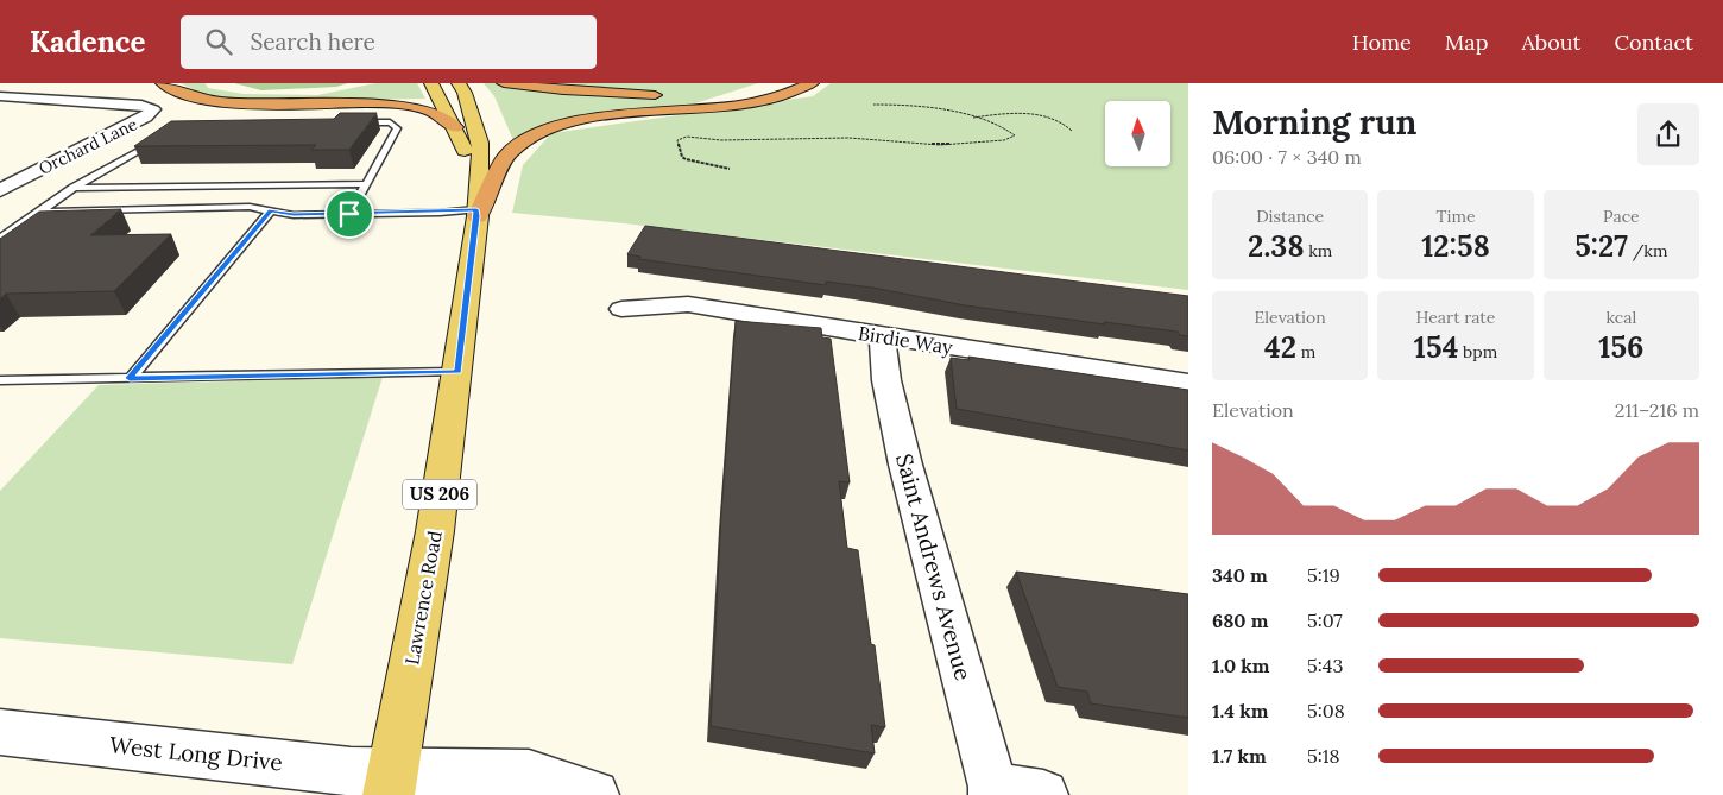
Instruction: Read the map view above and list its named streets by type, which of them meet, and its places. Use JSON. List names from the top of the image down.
{
  "streets": {
    "main road": ["US 206", "Lawrence Road"],
    "street": [
      "Orchard Lane",
      "Birdie Way",
      "Saint Andrews Avenue",
      "West Long Drive"
    ]
  },
  "crossings": [
    ["Birdie Way", "Saint Andrews Avenue"],
    ["Lawrence Road", "West Long Drive"]
  ],
  "north": "top",
  "page": {
    "header": "Kadence",
    "search": "Search here",
    "nav": [
      "Home",
      "Map",
      "About",
      "Contact"
    ],
    "heading": ["Morning run", "06:00 · 7 × 340 m"],
    "stats": [
      ["Distance", "2.38 km"],
      ["Time", "12:58"],
      ["Pace", "5:27 /km"],
      ["Elevation", "42 m"],
      ["Heart rate", "154 bpm"],
      ["kcal", "156"]
    ],
    "chart": ["Elevation", "211–216 m"],
    "list": [
      {
        "name": "340 m",
        "note": "5:19"
      },
      {
        "name": "680 m",
        "note": "5:07"
      },
      {
        "name": "1.0 km",
        "note": "5:43"
      },
      {
        "name": "1.4 km",
        "note": "5:08"
      },
      {
        "name": "1.7 km",
        "note": "5:18"
      }
    ]
  }
}
